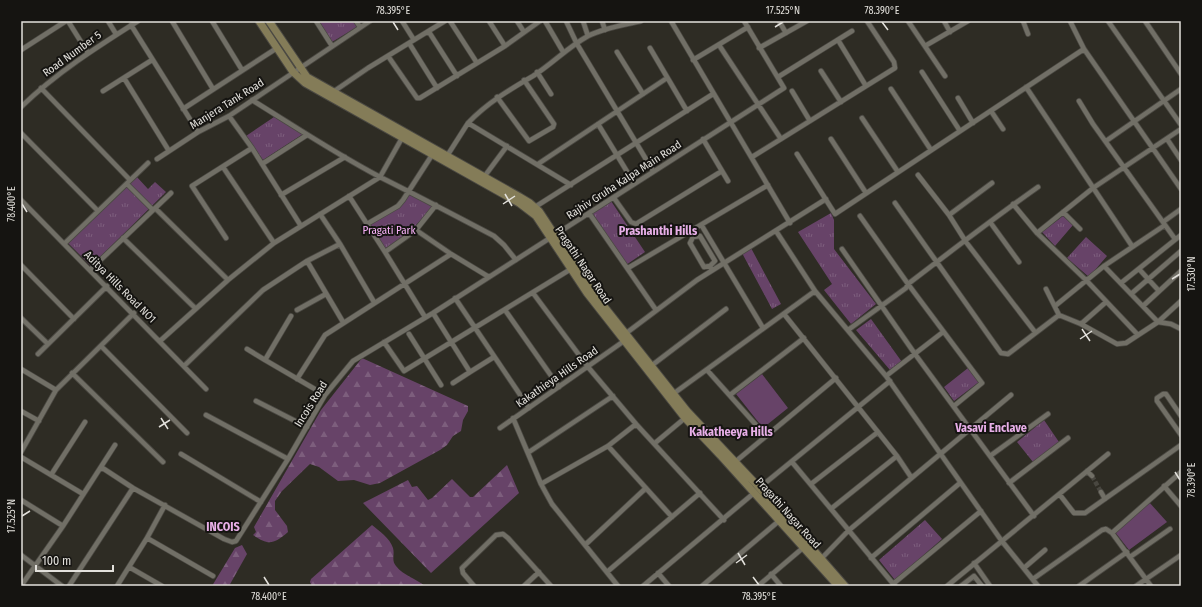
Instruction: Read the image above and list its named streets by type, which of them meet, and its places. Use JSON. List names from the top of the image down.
{
  "streets": {
    "main road": ["Pragathi Nagar Road"],
    "street": [
      "Road Number 5",
      "Manjera Tank Road",
      "Rajhiv Gruha Kalpa Main Road",
      "Aditya Hills Road NO1",
      "Kakathieya Hills Road",
      "Incois Road"
    ]
  },
  "crossings": [
    ["Manjera Tank Road", "Pragathi Nagar Road"],
    ["Rajhiv Gruha Kalpa Main Road", "Pragathi Nagar Road"],
    ["Rajhiv Gruha Kalpa Main Road", "Incois Road"],
    ["Pragathi Nagar Road", "Kakathieya Hills Road"],
    ["Pragathi Nagar Road", "Incois Road"]
  ],
  "districts": [
    "Prashanthi Hills",
    "Vasavi Enclave",
    "Kakatheeya Hills",
    "INCOIS"
  ],
  "parks": ["Pragati Park"],
  "scale_bar": "100 m",
  "coordinates": [
    "78.395°E",
    "17.525°N",
    "78.390°E",
    "78.400°E",
    "17.530°N"
  ]
}
